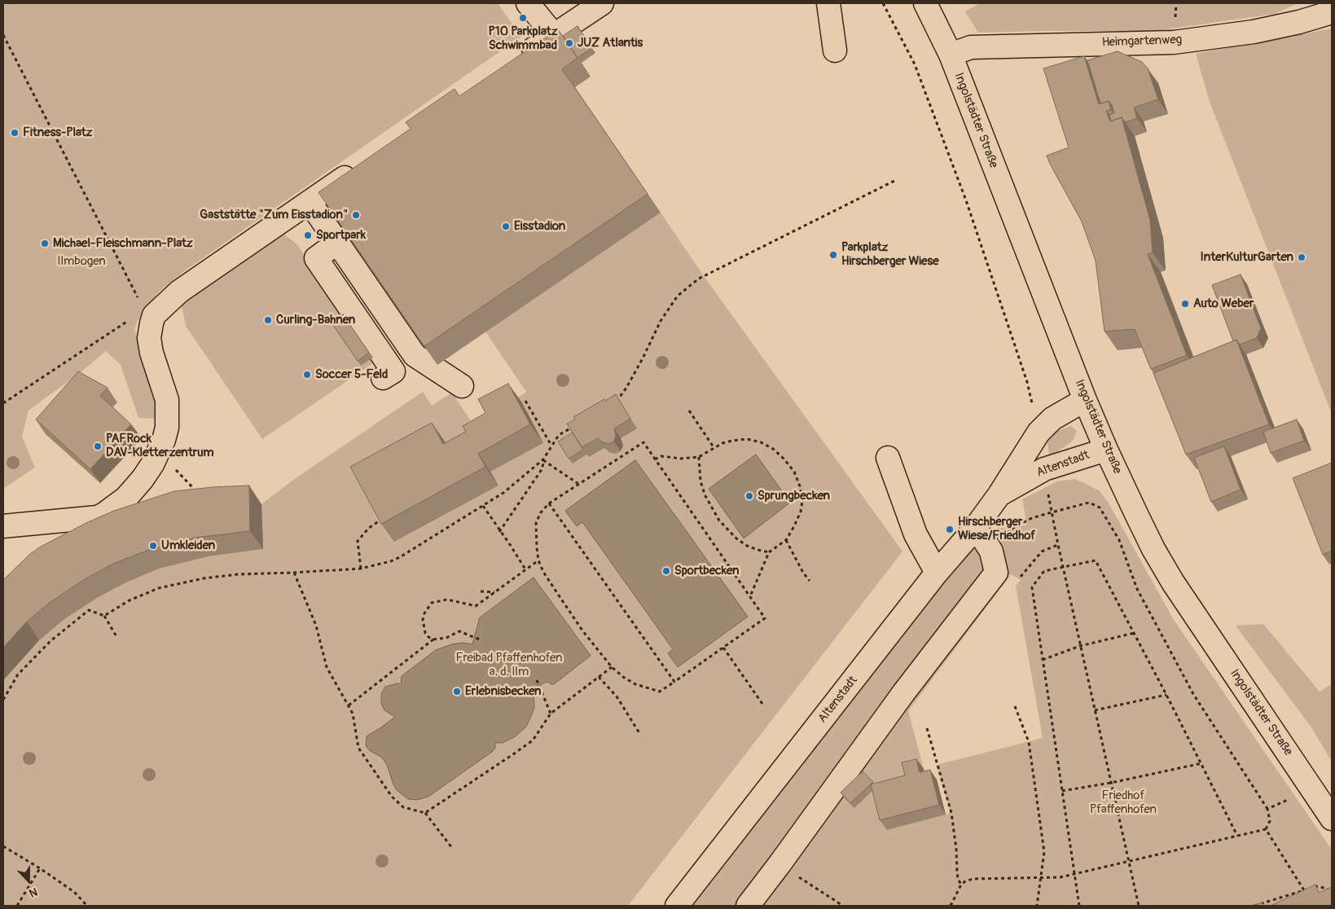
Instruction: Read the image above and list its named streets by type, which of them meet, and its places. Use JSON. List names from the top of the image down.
{
  "streets": {
    "street": ["Heimgartenweg", "Ingolstädter Straße", "Altenstadt"]
  },
  "crossings": [
    ["Heimgartenweg", "Ingolstädter Straße"],
    ["Ingolstädter Straße", "Altenstadt"]
  ],
  "parks": ["Ilmbogen", "Freibad Pfaffenhofen a. d. Ilm", "Friedhof Pfaffenhofen"],
  "places": [
    "P10 Parkplatz Schwimmbad",
    "JUZ Atlantis",
    "Fitness-Platz",
    "Gaststätte \"Zum Eisstadion\"",
    "Eisstadion",
    "Sportpark",
    "Michael-Fleischmann-Platz",
    "Parkplatz Hirschberger Wiese",
    "InterKulturGarten",
    "Auto Weber",
    "Curling-Bahnen",
    "Soccer 5-Feld",
    "PAFRock DAV-Kletterzentrum",
    "Sprungbecken",
    "Hirschberger Wiese/Friedhof",
    "Umkleiden",
    "Sportbecken",
    "Erlebnisbecken"
  ],
  "north": "bottom"
}
